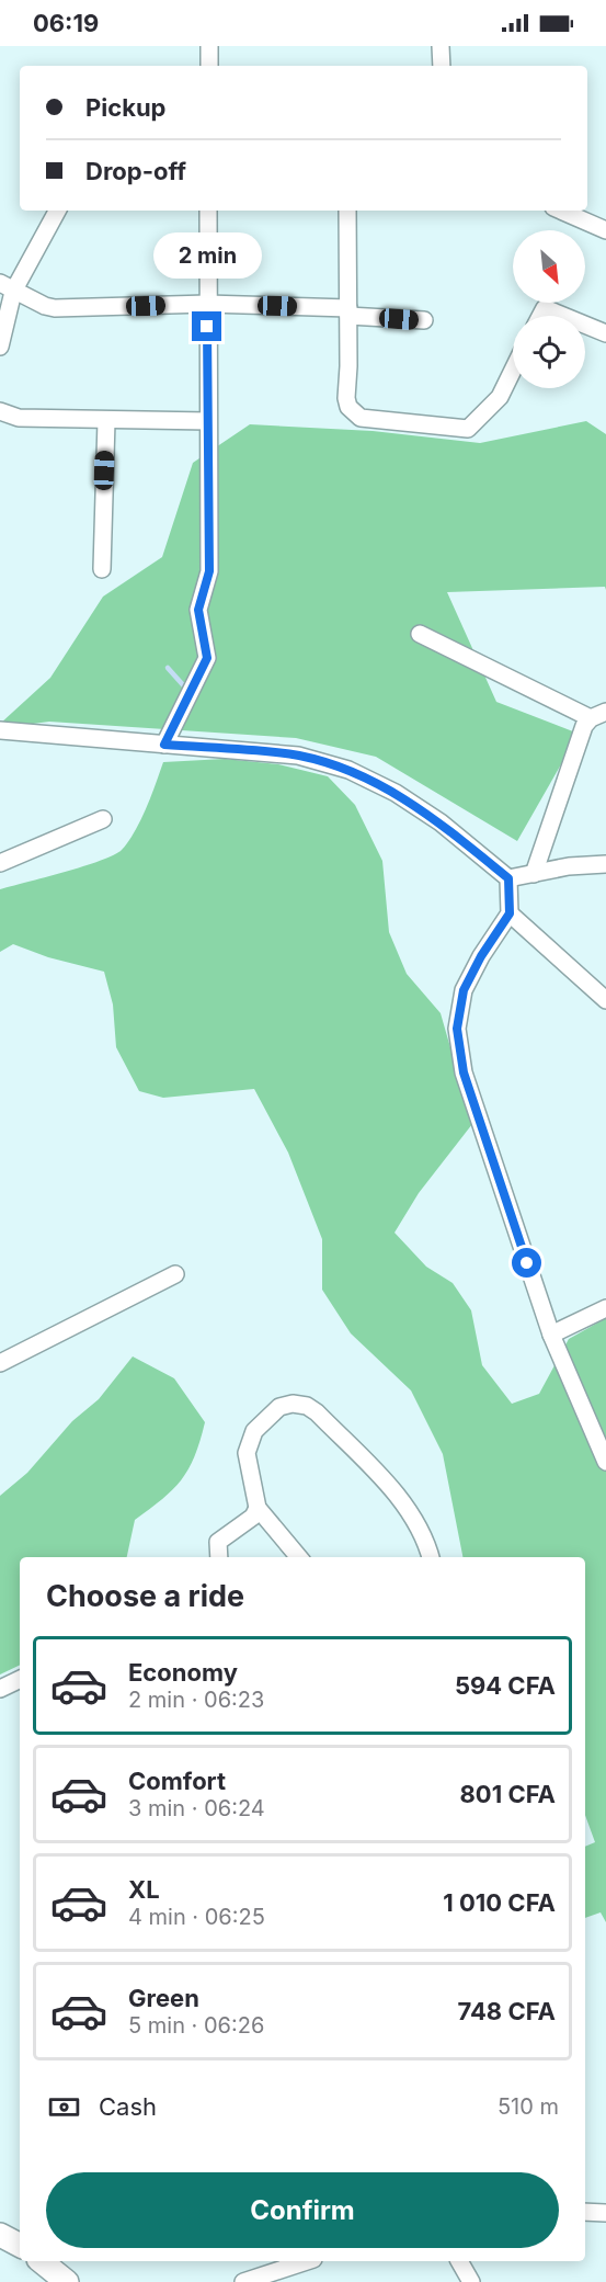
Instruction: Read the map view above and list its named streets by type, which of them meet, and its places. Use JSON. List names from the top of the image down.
{
  "north": "bottom right",
  "page": {
    "status": "06:19",
    "banner": ["Pickup", "Drop-off"],
    "bubble": "2 min",
    "heading": "Choose a ride",
    "list": [
      {
        "name": "Economy",
        "note": "2 min · 06:23",
        "value": "594 CFA"
      },
      {
        "name": "Comfort",
        "note": "3 min · 06:24",
        "value": "801 CFA"
      },
      {
        "name": "XL",
        "note": "4 min · 06:25",
        "value": "1 010 CFA"
      },
      {
        "name": "Green",
        "note": "5 min · 06:26",
        "value": "748 CFA"
      }
    ],
    "pay": ["Cash", "510 m"],
    "buttons": "Confirm"
  }
}
